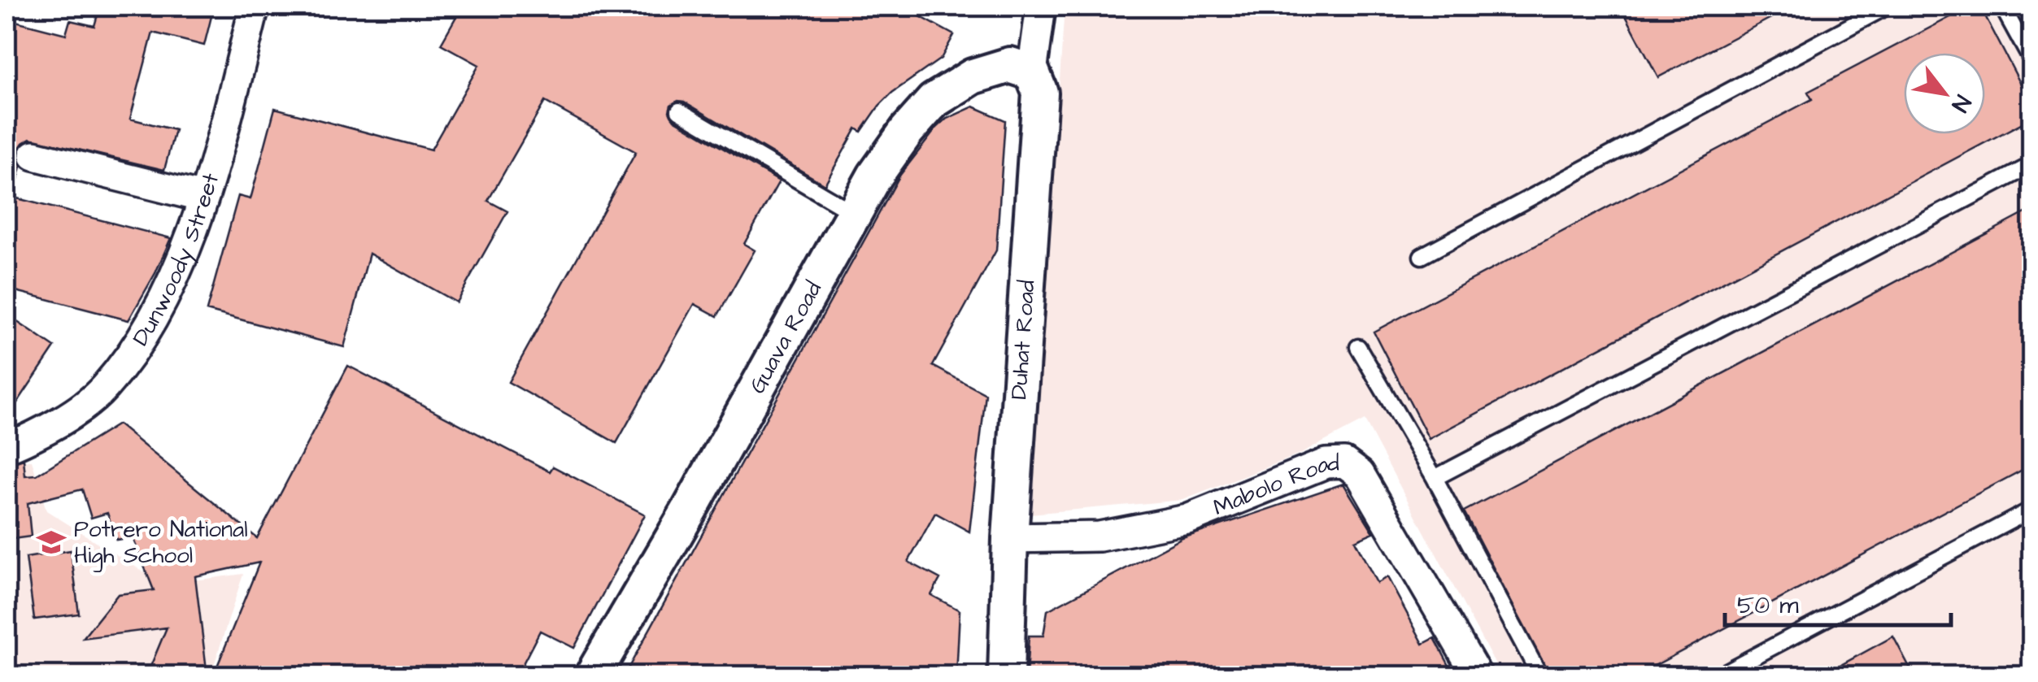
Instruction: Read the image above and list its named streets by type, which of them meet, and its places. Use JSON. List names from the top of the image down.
{
  "streets": {
    "street": [
      "Dunwoody Street",
      "Guava Road",
      "Duhat Road",
      "Mabolo Road"
    ]
  },
  "crossings": [
    ["Guava Road", "Duhat Road"],
    ["Duhat Road", "Mabolo Road"]
  ],
  "places": {
    "school or university": ["Potrero National High School"]
  },
  "scale_bar": "50 m",
  "north": "bottom right"
}
